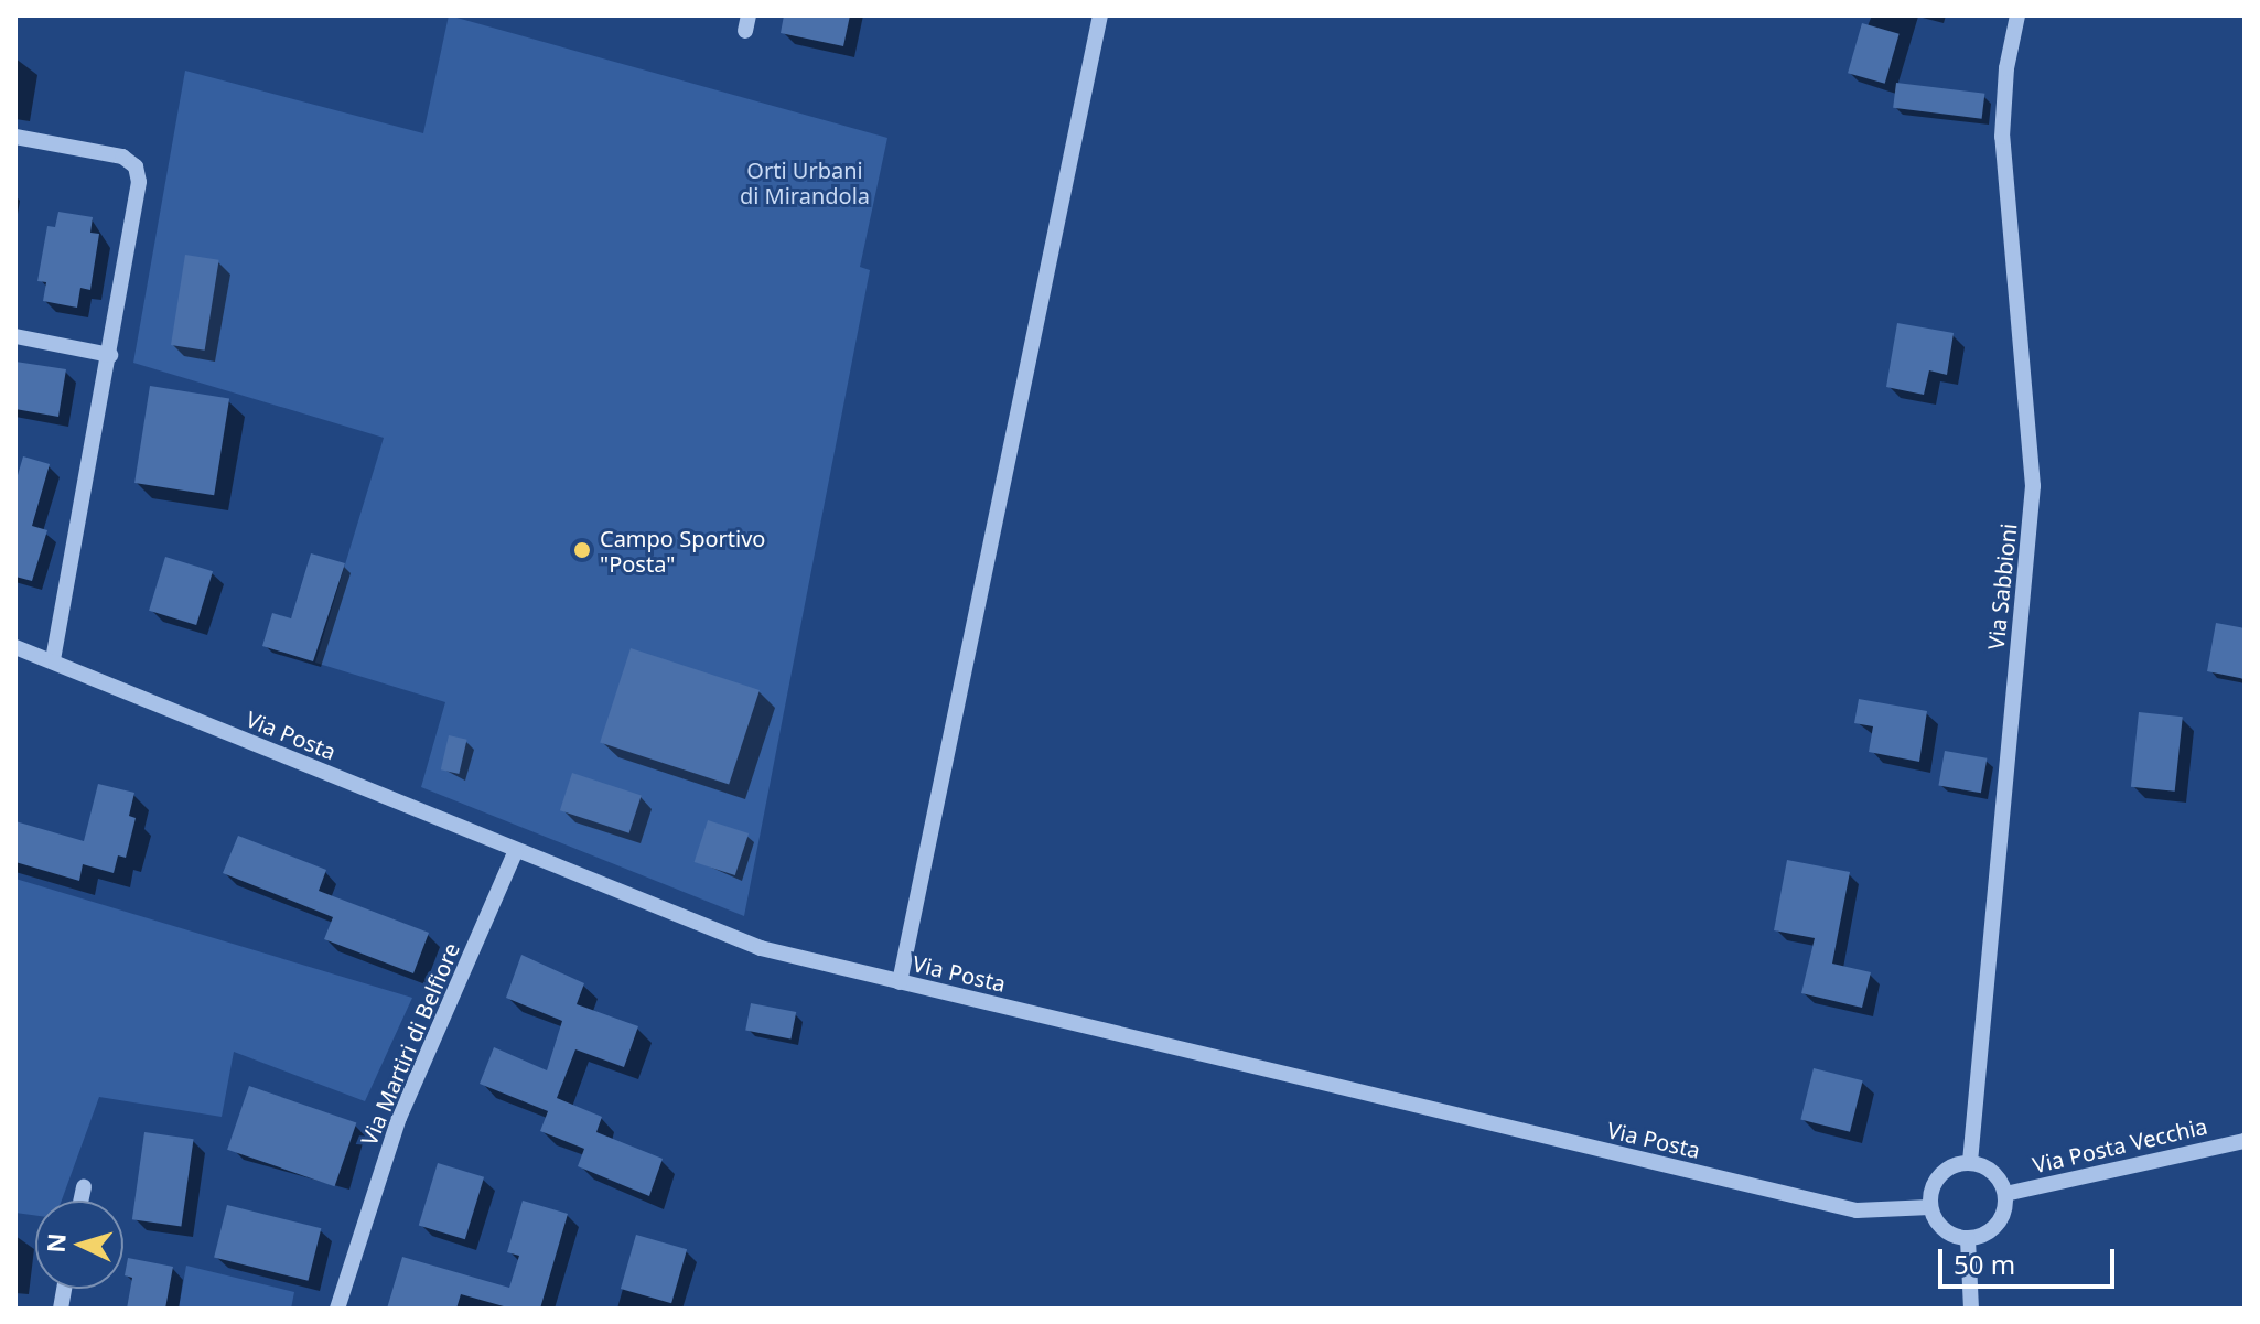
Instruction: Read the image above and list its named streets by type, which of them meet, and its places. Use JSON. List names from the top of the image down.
{
  "streets": {
    "street": [
      "Via Sabbioni",
      "Via Posta",
      "Via Martiri di Belfiore",
      "Via Posta Vecchia"
    ]
  },
  "crossings": [
    ["Via Sabbioni", "Via Posta"],
    ["Via Sabbioni", "Via Posta Vecchia"],
    ["Via Posta", "Via Martiri di Belfiore"],
    ["Via Posta", "Via Posta Vecchia"]
  ],
  "parks": ["Orti Urbani di Mirandola"],
  "places": ["Campo Sportivo \"Posta\""],
  "scale_bar": "50 m",
  "north": "left"
}
